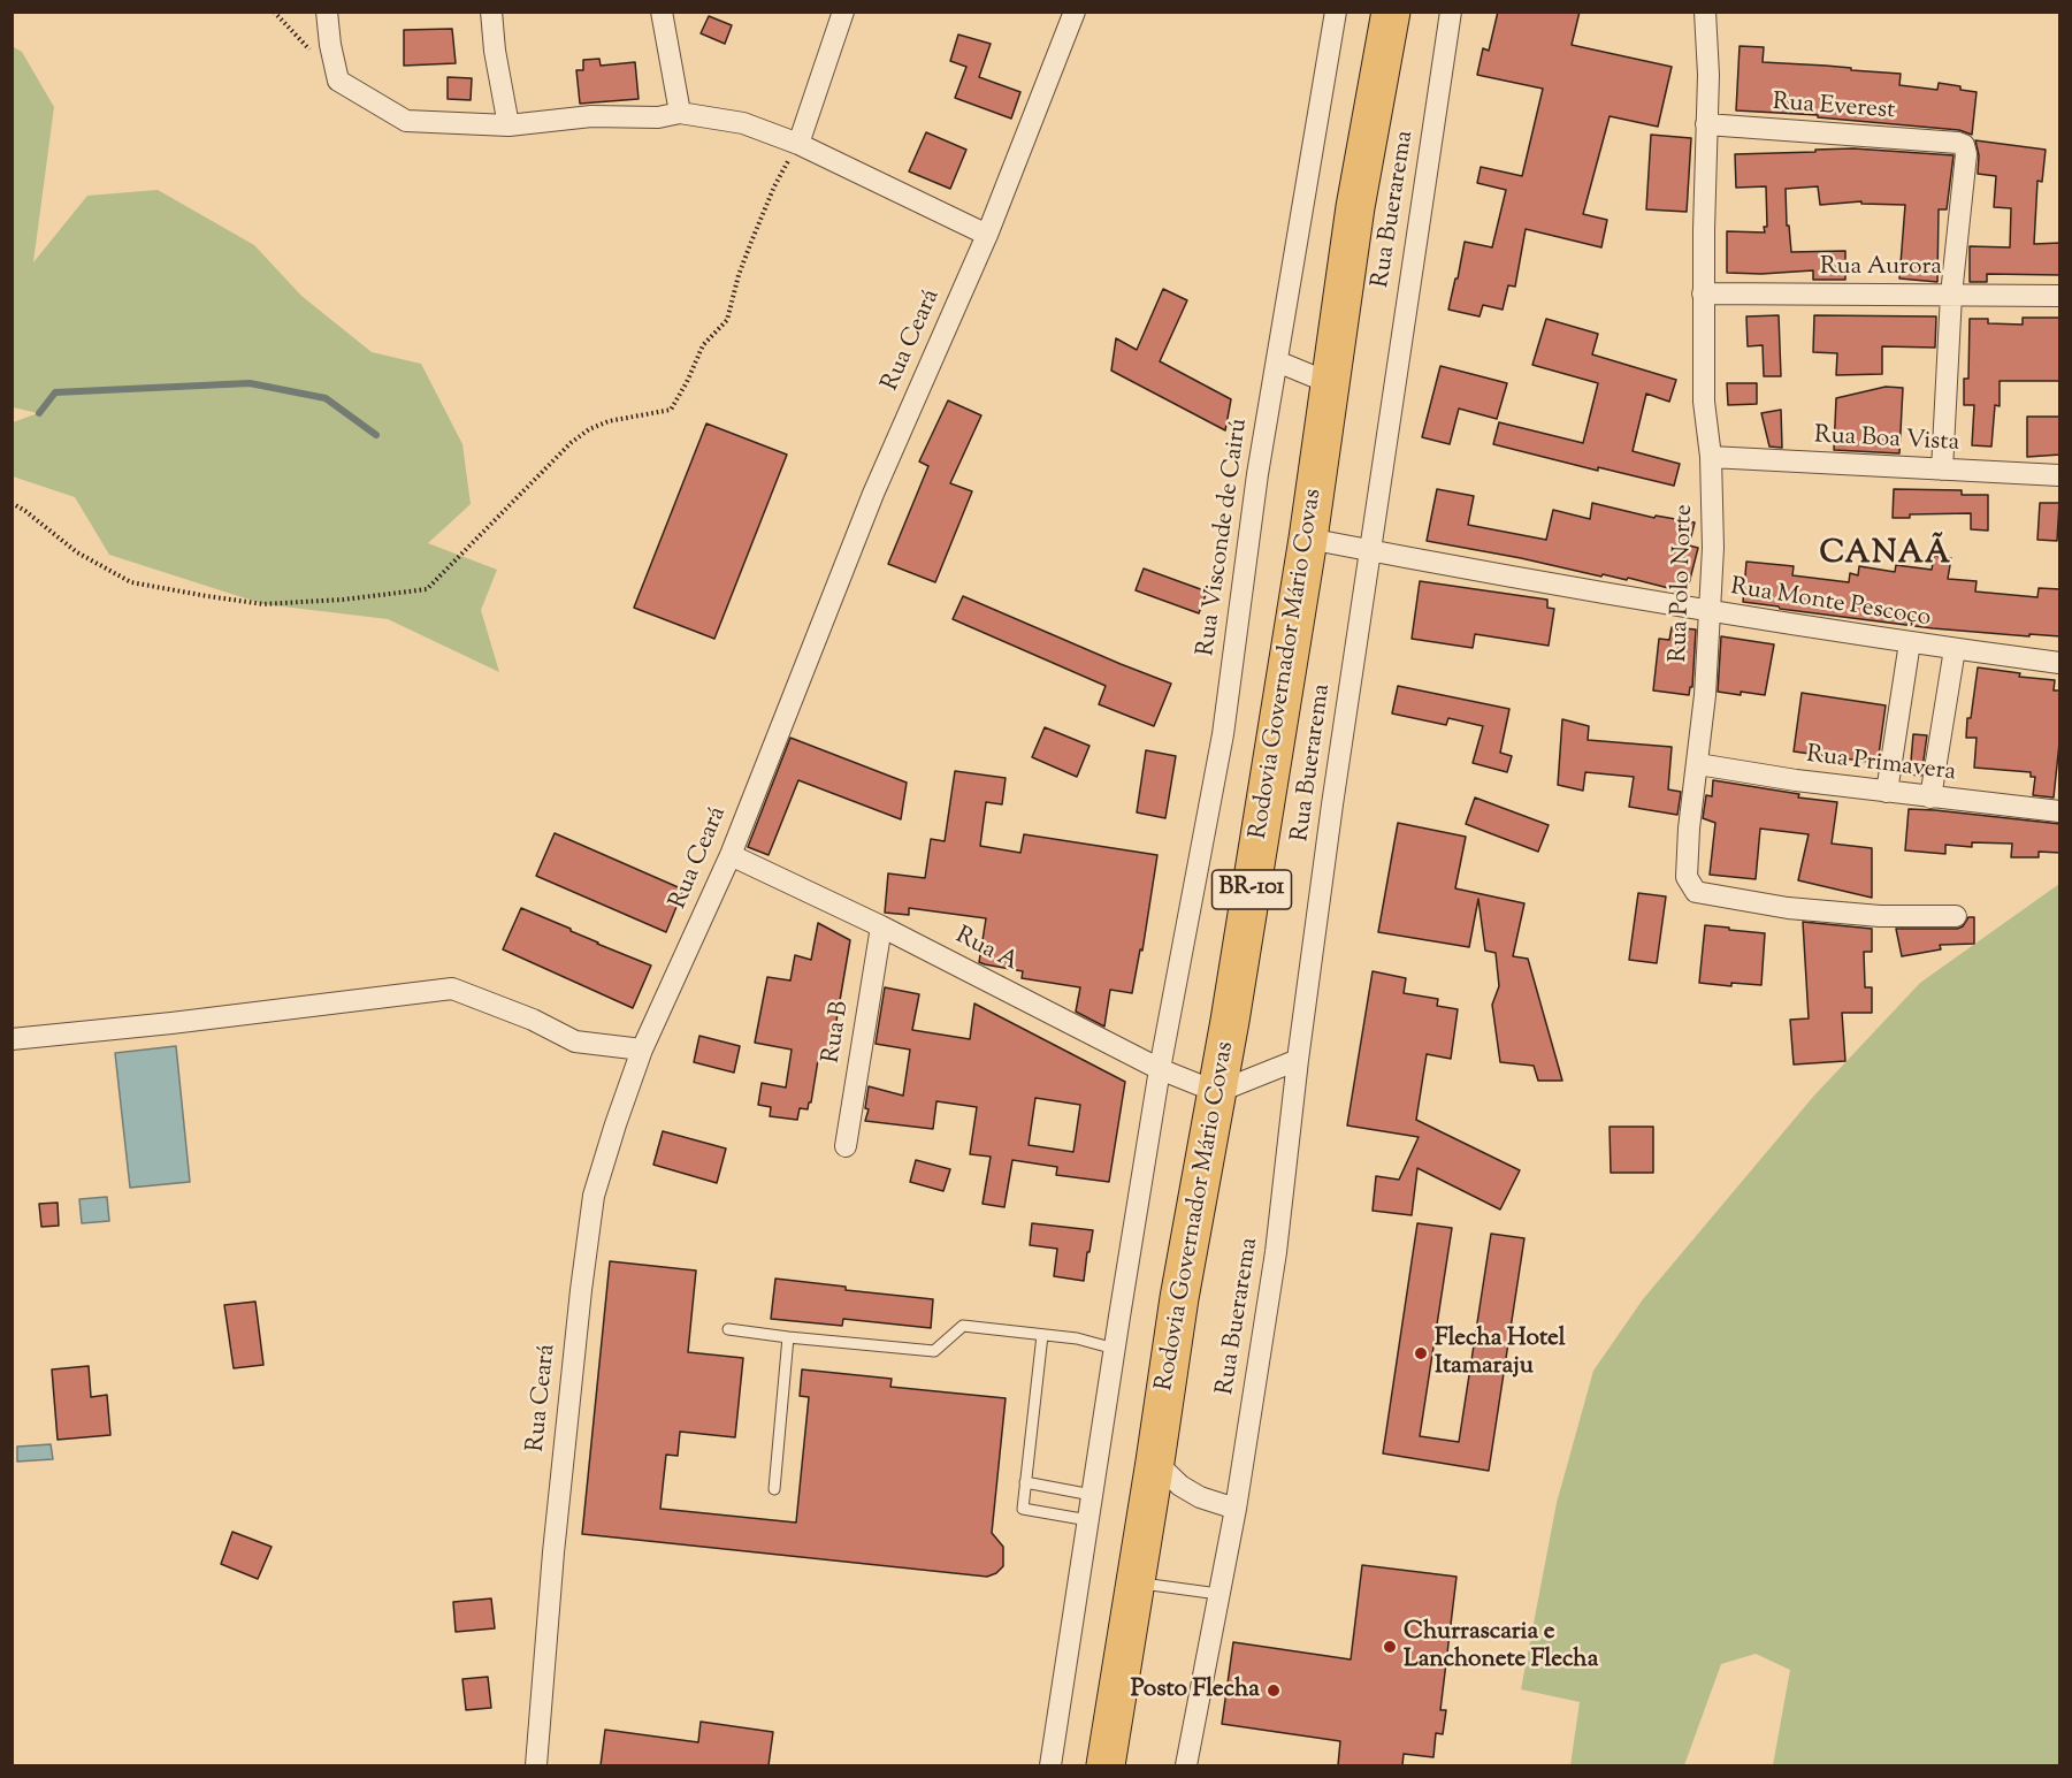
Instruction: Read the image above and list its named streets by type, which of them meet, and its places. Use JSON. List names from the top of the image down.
{
  "streets": {
    "highway": ["Rodovia Governador Mário Covas", "BR-101"],
    "street": [
      "Rua Everest",
      "Rua Buerarema",
      "Rua Aurora",
      "Rua Ceará",
      "Rua Boa Vista",
      "Rua Visconde de Cairú",
      "Rua Polo Norte",
      "Rua Monte Pescoço",
      "Rua Primavera",
      "Rua A",
      "Rua B"
    ]
  },
  "crossings": [
    ["Rua Everest", "Rua Aurora"],
    ["Rua Everest", "Rua Polo Norte"],
    ["Rua Buerarema", "Rua Monte Pescoço"],
    ["Rua Aurora", "Rua Polo Norte"],
    ["Rua Ceará", "Rua A"],
    ["Rua Boa Vista", "Rua Polo Norte"],
    ["Rua Visconde de Cairú", "Rua A"],
    ["Rua Polo Norte", "Rua Monte Pescoço"],
    ["Rua Polo Norte", "Rua Primavera"],
    ["Rua Monte Pescoço", "Rodovia Governador Mário Covas"],
    ["Rodovia Governador Mário Covas", "Rua A"],
    ["Rua A", "Rua B"]
  ],
  "districts": ["CANAÃ"],
  "places": ["Flecha Hotel Itamaraju", "Churrascaria e Lanchonete Flecha", "Posto Flecha"]
}
